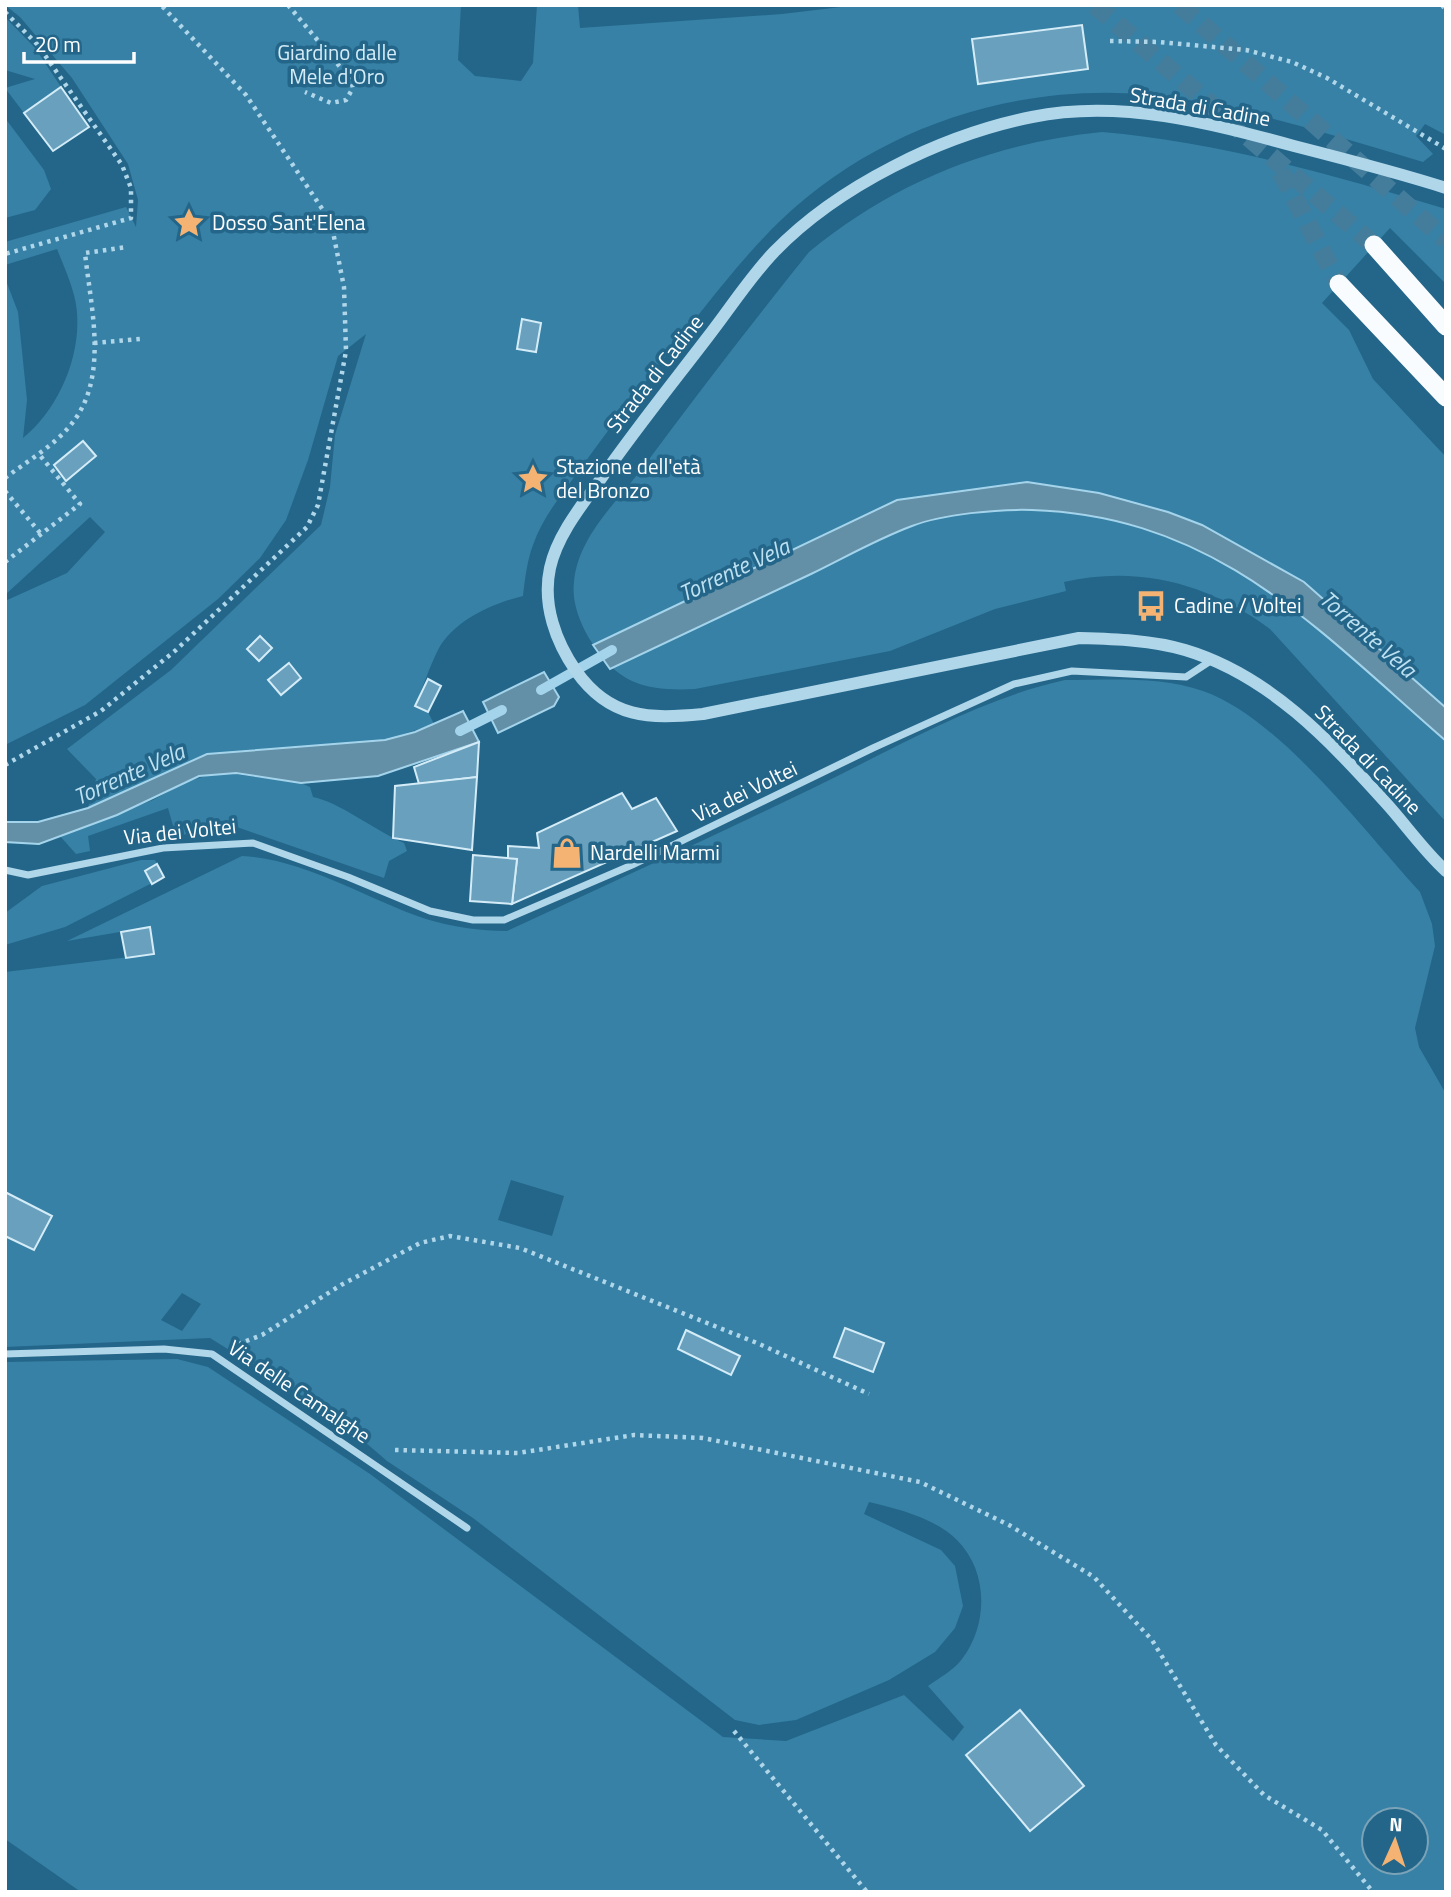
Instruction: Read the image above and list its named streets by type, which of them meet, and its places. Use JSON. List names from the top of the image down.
{
  "streets": {
    "street": ["Strada di Cadine", "Via dei Voltei", "Via delle Camalghe"]
  },
  "crossings": [
    ["Strada di Cadine", "Via dei Voltei"]
  ],
  "water": ["Torrente Vela"],
  "parks": ["Giardino dalle Mele d'Oro"],
  "places": {
    "place": ["Dosso Sant'Elena", "Stazione dell'età del Bronzo"],
    "bus stop": ["Cadine / Voltei"],
    "shop": ["Nardelli Marmi"]
  },
  "scale_bar": "20 m",
  "north": "top"
}
